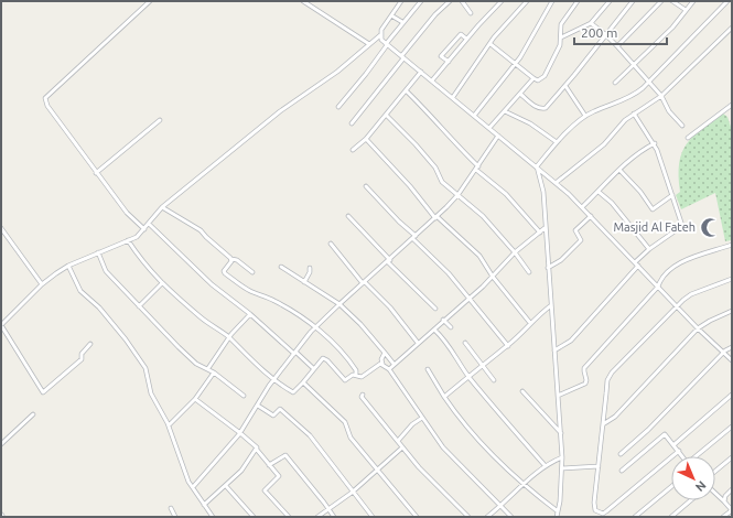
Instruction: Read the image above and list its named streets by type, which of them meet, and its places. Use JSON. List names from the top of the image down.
{
  "places": {
    "mosque": ["Masjid Al Fateh"]
  },
  "scale_bar": "200 m",
  "north": "bottom right"
}
